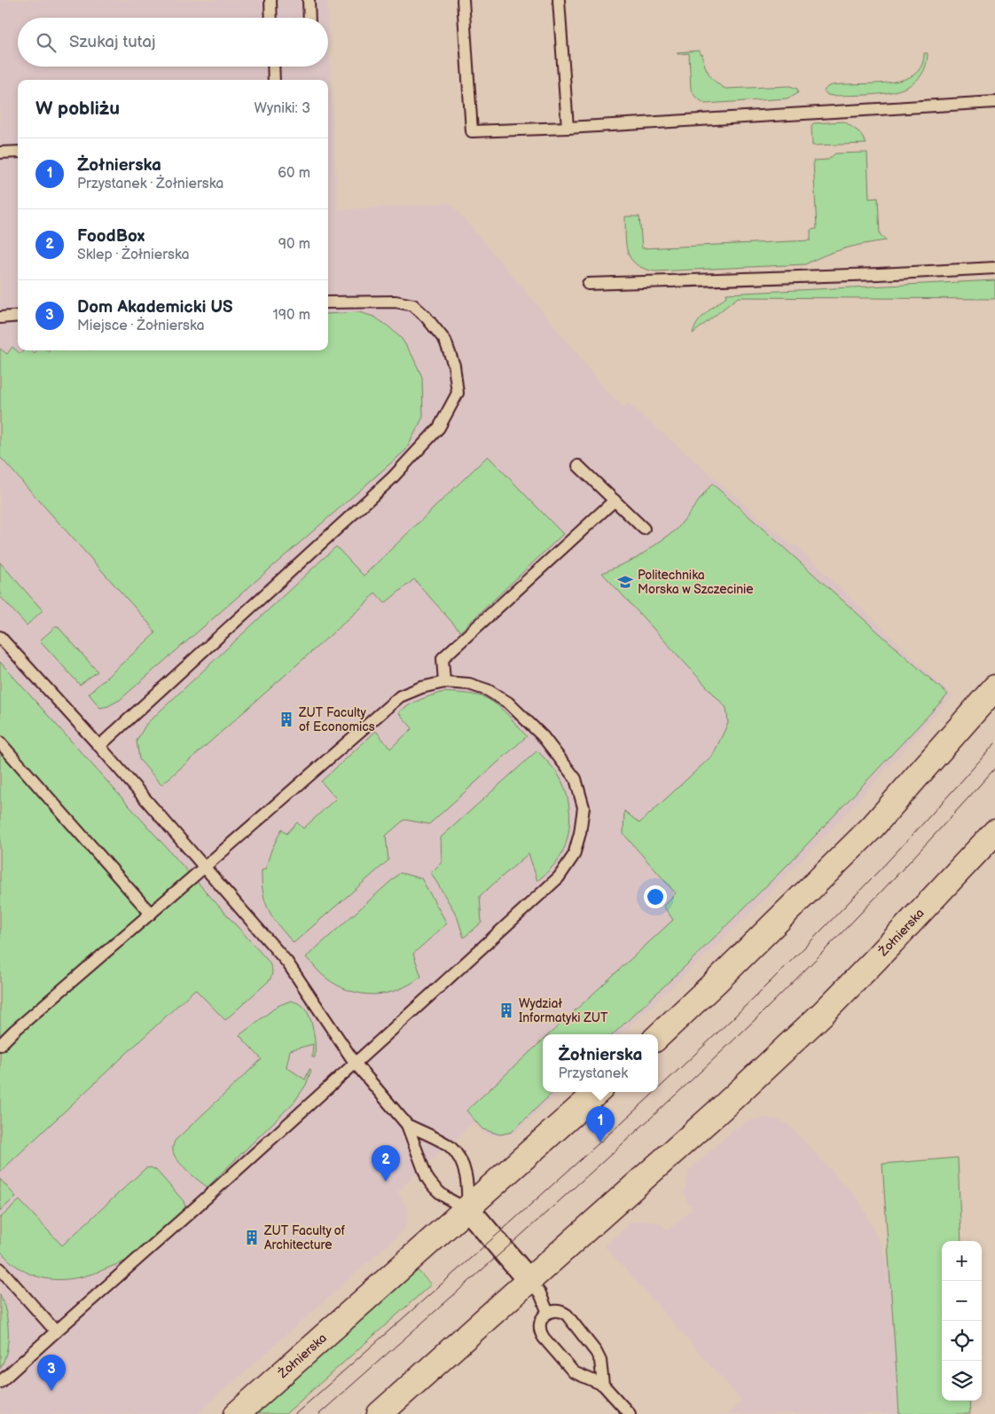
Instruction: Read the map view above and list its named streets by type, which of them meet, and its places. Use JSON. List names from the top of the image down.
{
  "streets": {
    "street": ["Żołnierska"]
  },
  "places": {
    "school or university": ["Politechnika Morska w Szczecinie"],
    "building": ["ZUT Faculty of Economics", "Wydział Informatyki ZUT", "ZUT Faculty of Architecture"]
  },
  "page": {
    "search": "Szukaj tutaj",
    "heading": ["W pobliżu", "Wyniki: 3"],
    "list": [
      {
        "mark": "1",
        "name": "Żołnierska",
        "note": "Przystanek · Żołnierska",
        "value": "60 m"
      },
      {
        "mark": "2",
        "name": "FoodBox",
        "note": "Sklep · Żołnierska",
        "value": "90 m"
      },
      {
        "mark": "3",
        "name": "Dom Akademicki US",
        "note": "Miejsce · Żołnierska",
        "value": "190 m"
      }
    ],
    "popup": ["Żołnierska", "Przystanek"],
    "pins": ["1", "2", "3"],
    "map_buttons": ["+", "−"]
  }
}
